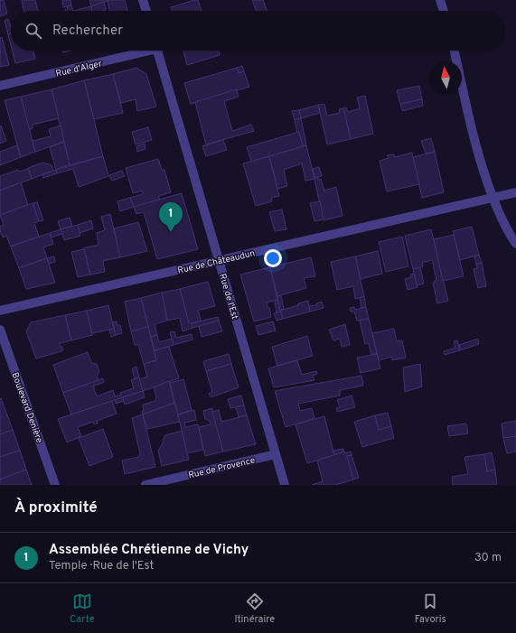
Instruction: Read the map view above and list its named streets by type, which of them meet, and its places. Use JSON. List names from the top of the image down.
{
  "streets": {
    "street": [
      "Rue d'Alger",
      "Rue de Châteaudun",
      "Rue de l'Est",
      "Boulevard Denière",
      "Rue de Provence"
    ]
  },
  "crossings": [
    ["Rue de Châteaudun", "Rue de l'Est"],
    ["Rue de l'Est", "Rue de Provence"]
  ],
  "north": "top",
  "page": {
    "search": "Rechercher",
    "pins": "1",
    "heading": "À proximité",
    "list": [
      {
        "mark": "1",
        "name": "Assemblée Chrétienne de Vichy",
        "note": "Temple · Rue de l'Est",
        "value": "30 m"
      }
    ],
    "nav": ["Carte", "Itinéraire", "Favoris"]
  }
}
